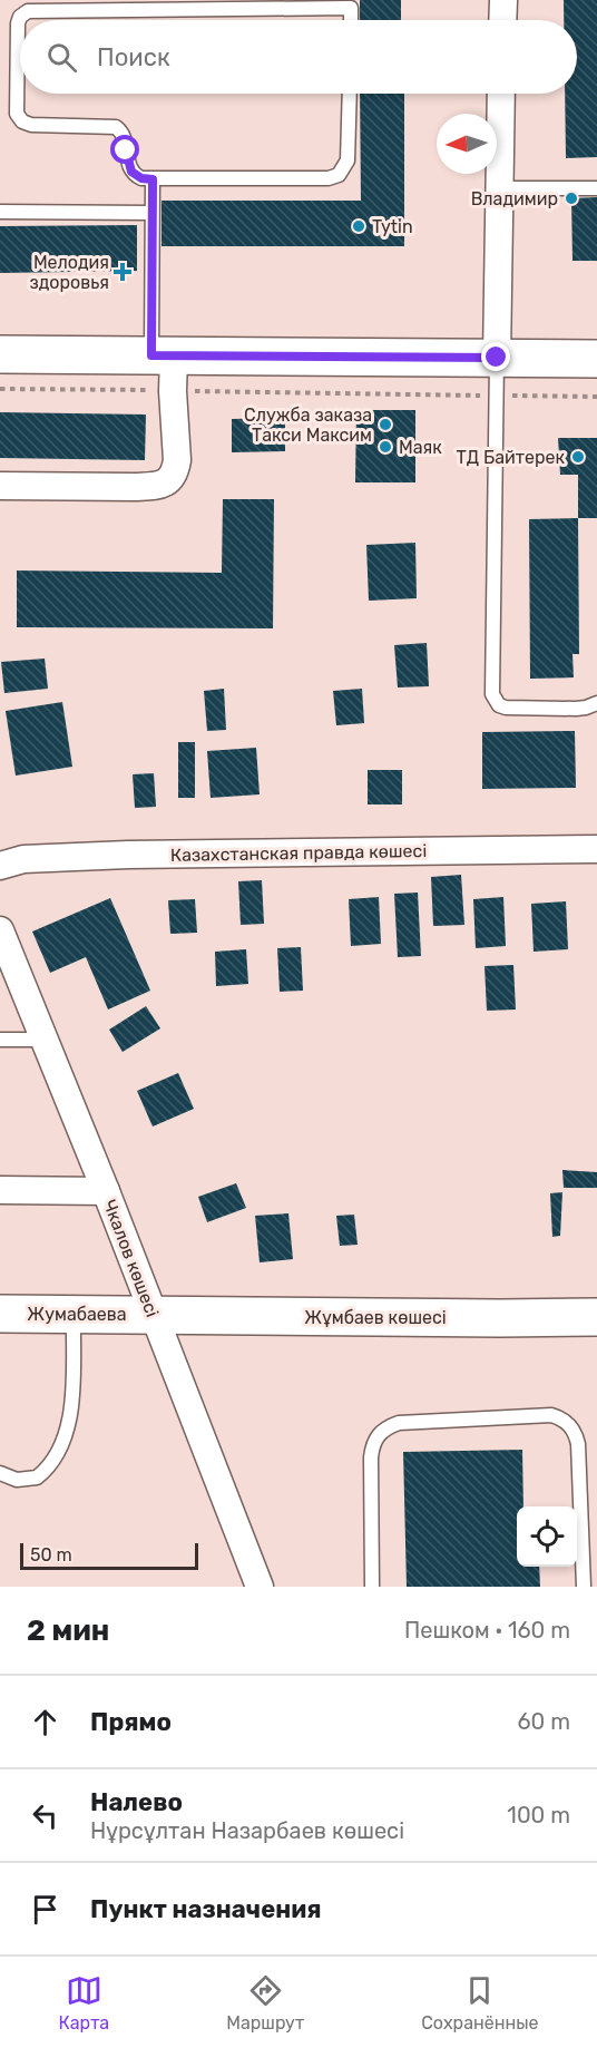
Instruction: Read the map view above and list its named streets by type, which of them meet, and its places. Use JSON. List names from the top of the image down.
{
  "streets": {
    "main road": ["Жумабаева", "Жұмбаев көшесі"],
    "street": ["Казахстанская правда көшесі", "Чкалов көшесі"]
  },
  "crossings": [
    ["Чкалов көшесі", "Жумабаева"],
    ["Чкалов көшесі", "Жұмбаев көшесі"],
    ["Жумабаева", "Жұмбаев көшесі"]
  ],
  "places": {
    "other": [
      "Владимир",
      "Tytin",
      "Служба заказа Такси Максим",
      "Маяк",
      "ТД Байтерек"
    ],
    "health": ["Мелодия здоровья"]
  },
  "scale_bar": "50 m",
  "north": "left",
  "page": {
    "search": "Поиск",
    "scale": "50 m",
    "heading": ["2 мин", "Пешком · 160 m"],
    "list": [
      ["Прямо", "60 m"],
      ["Налево", "Нұрсұлтан Назарбаев көшесі", "100 m"],
      "Пункт назначения"
    ],
    "nav": ["Карта", "Маршрут", "Сохранённые"]
  }
}
